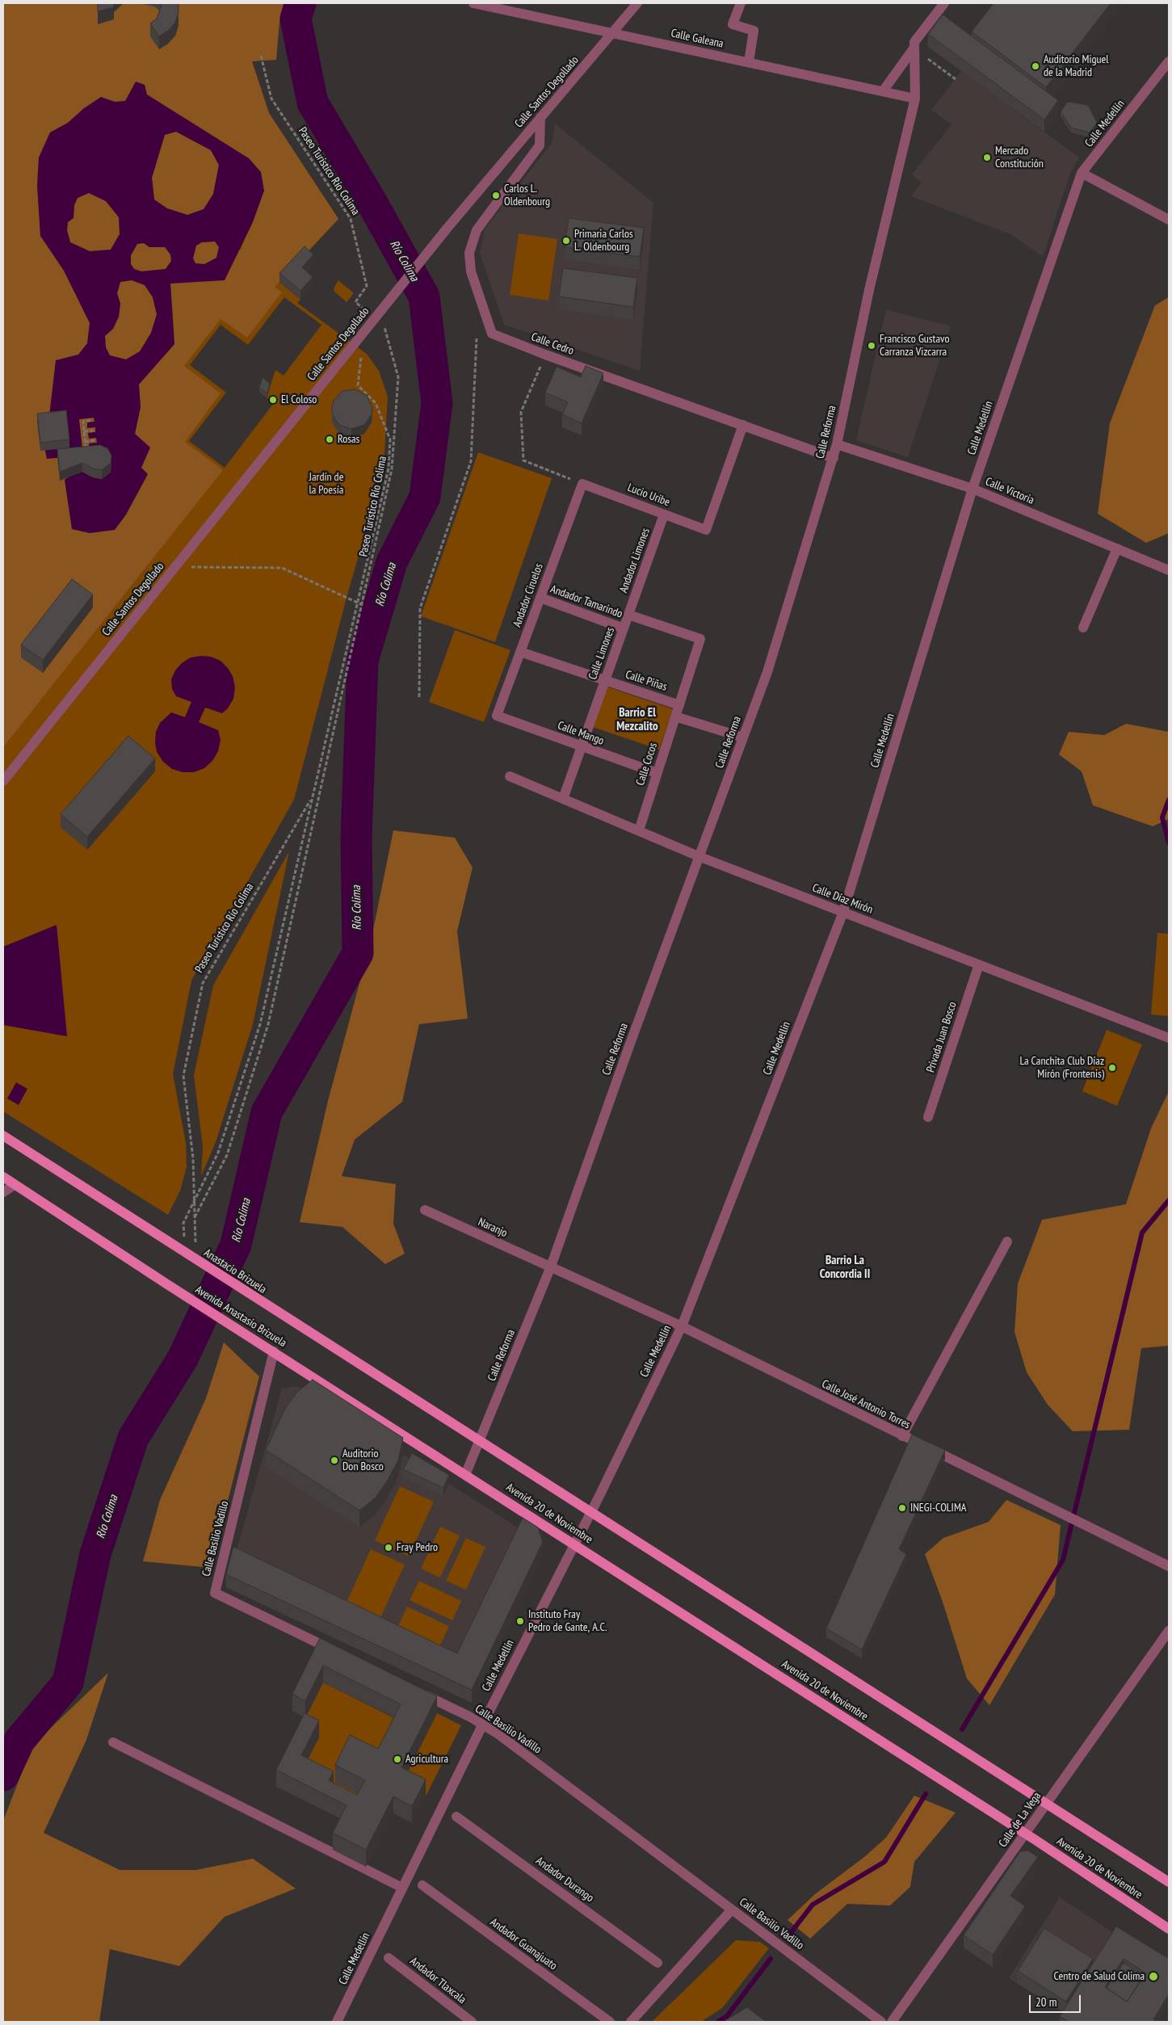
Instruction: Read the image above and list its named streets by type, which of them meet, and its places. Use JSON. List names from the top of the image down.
{
  "streets": {
    "main road": ["Anastacio Brizuela", "Avenida Anastasio Brizuela", "Avenida 20 de Noviembre"],
    "street": [
      "Calle Galeana",
      "Calle Santos Degollado",
      "Calle Medellín",
      "Calle Cedro",
      "Calle Reforma",
      "Calle Victoria",
      "Lucio Uribe",
      "Andador Limones",
      "Andador Ciruelos",
      "Andador Tamarindo",
      "Calle Limones",
      "Calle Piñas",
      "Calle Mango",
      "Calle Cocos",
      "Calle Díaz Mirón",
      "Privada Juan Bosco",
      "Naranjo",
      "Calle José Antonio Torres",
      "Calle Basilio Vadillo",
      "Calle de La Vega",
      "Andador Durango",
      "Andador Guanajuato",
      "Andador Tlaxcala"
    ],
    "path": ["Paseo Turístico Río Colima"]
  },
  "crossings": [
    ["Calle Galeana", "Calle Santos Degollado"],
    ["Calle Galeana", "Calle Reforma"],
    ["Calle Santos Degollado", "Paseo Turístico Río Colima"],
    ["Calle Santos Degollado", "Calle Cedro"],
    ["Calle Medellín", "Calle Victoria"],
    ["Calle Medellín", "Calle Díaz Mirón"],
    ["Calle Medellín", "Calle José Antonio Torres"],
    ["Calle Medellín", "Avenida 20 de Noviembre"],
    ["Calle Medellín", "Calle Basilio Vadillo"],
    ["Calle Cedro", "Calle Reforma"],
    ["Calle Cedro", "Lucio Uribe"],
    ["Calle Reforma", "Calle Victoria"],
    ["Calle Reforma", "Calle Díaz Mirón"],
    ["Calle Reforma", "Naranjo"],
    ["Calle Reforma", "Avenida Anastasio Brizuela"],
    ["Calle Reforma", "Calle José Antonio Torres"],
    ["Calle Reforma", "Avenida 20 de Noviembre"],
    ["Lucio Uribe", "Andador Limones"],
    ["Lucio Uribe", "Andador Ciruelos"],
    ["Andador Limones", "Andador Tamarindo"],
    ["Andador Limones", "Calle Limones"],
    ["Andador Ciruelos", "Andador Tamarindo"],
    ["Andador Ciruelos", "Calle Piñas"],
    ["Andador Ciruelos", "Calle Mango"],
    ["Andador Tamarindo", "Calle Limones"],
    ["Andador Tamarindo", "Calle Cocos"],
    ["Calle Limones", "Calle Piñas"],
    ["Calle Limones", "Calle Mango"],
    ["Calle Piñas", "Calle Cocos"],
    ["Calle Mango", "Calle Cocos"],
    ["Calle Cocos", "Calle Díaz Mirón"],
    ["Calle Díaz Mirón", "Privada Juan Bosco"],
    ["Naranjo", "Calle José Antonio Torres"],
    ["Anastacio Brizuela", "Avenida Anastasio Brizuela"],
    ["Avenida Anastasio Brizuela", "Avenida 20 de Noviembre"],
    ["Avenida Anastasio Brizuela", "Calle Basilio Vadillo"],
    ["Avenida 20 de Noviembre", "Calle de La Vega"]
  ],
  "districts": ["Barrio El Mezcalito", "Barrio La Concordia II"],
  "water": ["Río Colima"],
  "parks": ["Jardín de la Poesía"],
  "places": [
    "Auditorio Miguel de la Madrid",
    "Mercado Constitución",
    "Carlos L. Oldenbourg",
    "Primaria Carlos L. Oldenbourg",
    "Francisco Gustavo Carranza Vizcarra",
    "El Coloso",
    "Rosas",
    "La Canchita Club Díaz Mirón (Frontenis)",
    "Auditorio Don Bosco",
    "INEGI-COLIMA",
    "Fray Pedro",
    "Instituto Fray Pedro de Gante, A.C.",
    "Agricultura",
    "Centro de Salud Colima"
  ],
  "scale_bar": "20 m"
}
